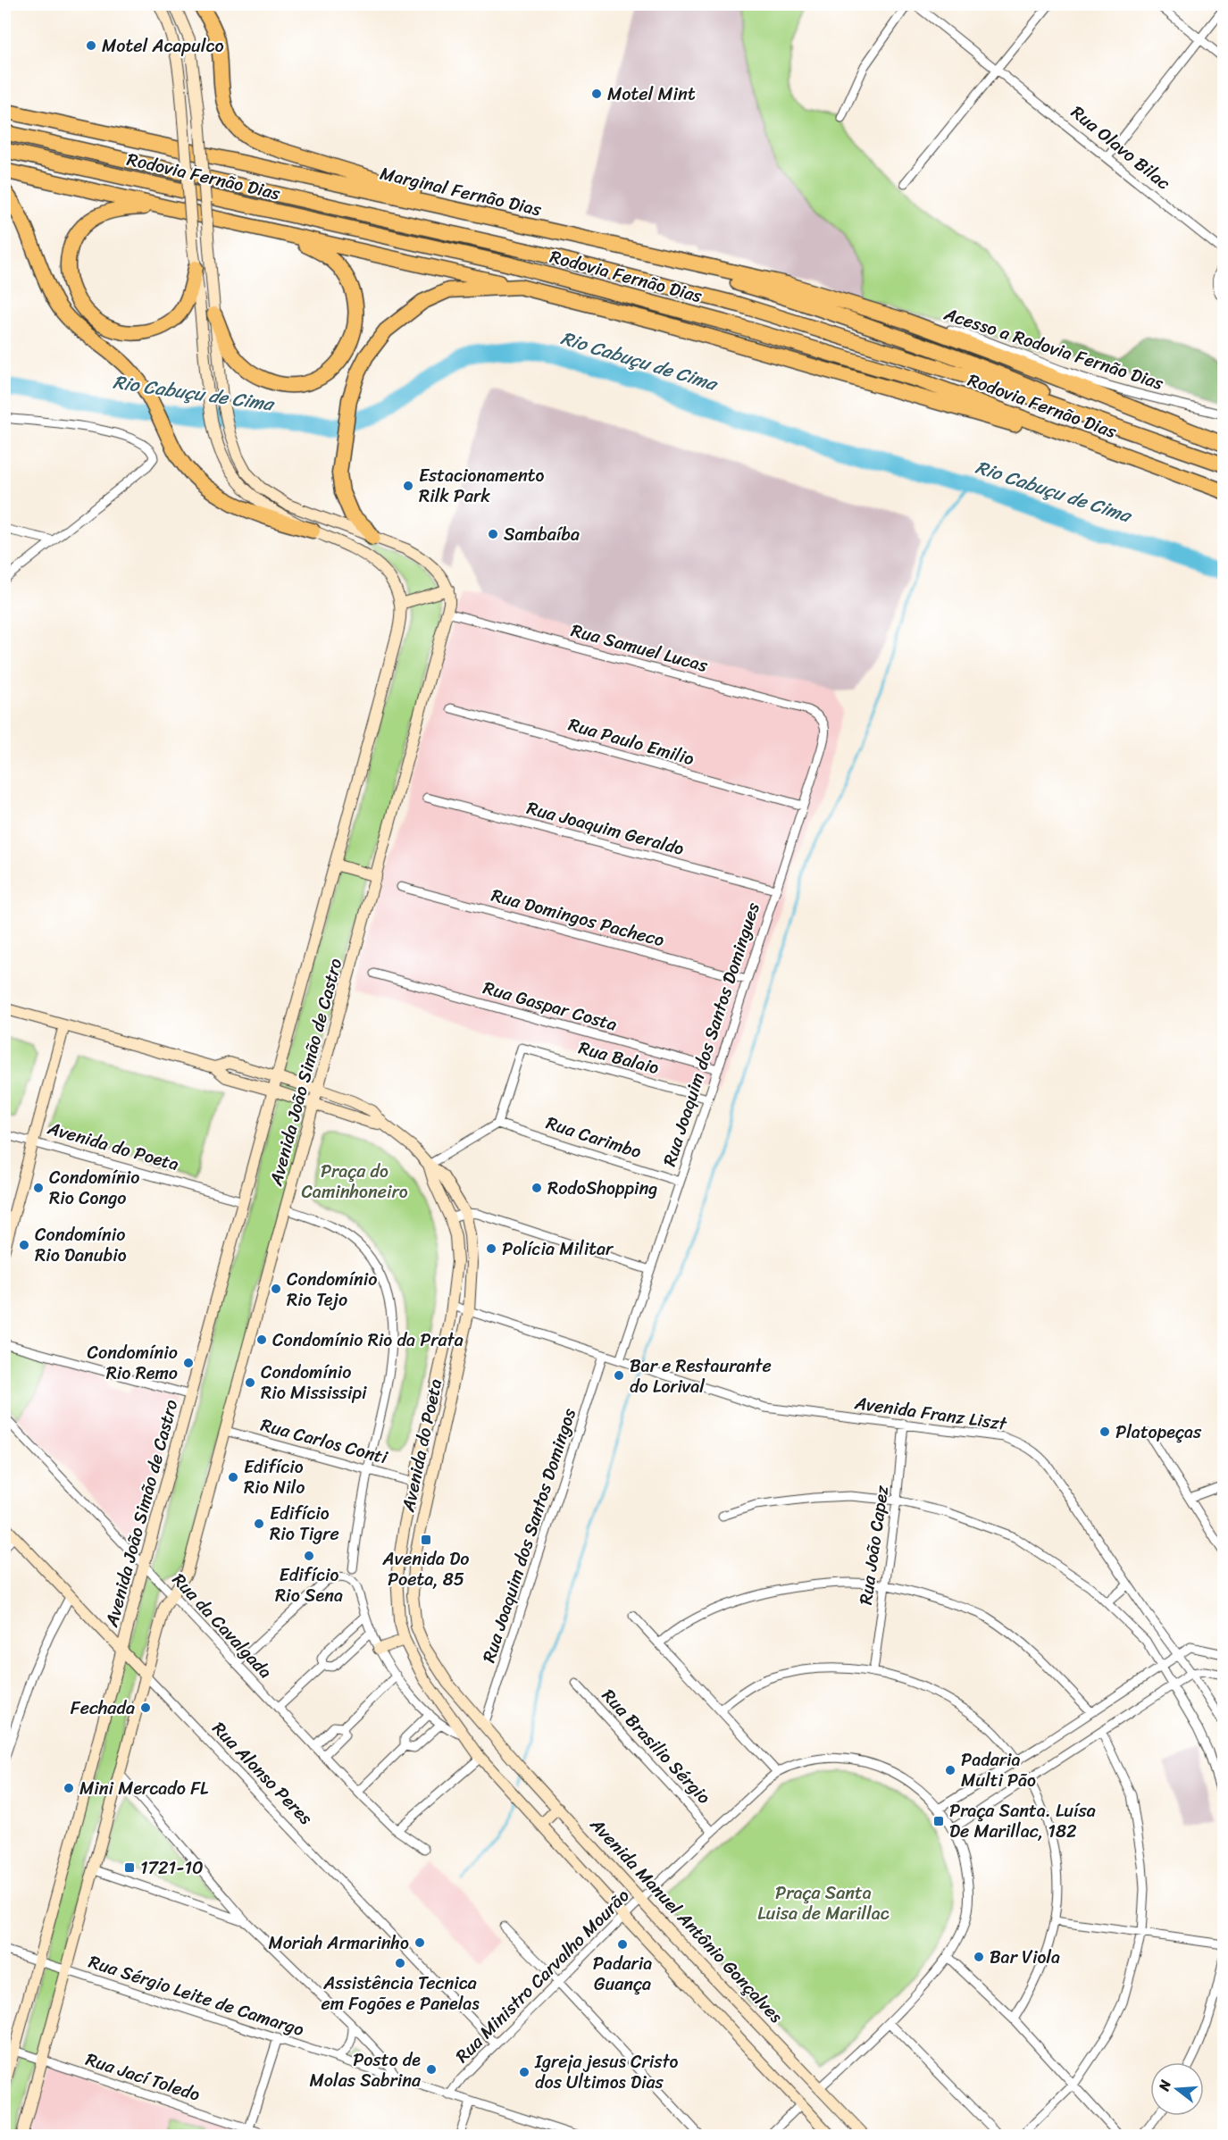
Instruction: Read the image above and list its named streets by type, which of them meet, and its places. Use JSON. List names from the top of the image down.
{
  "streets": {
    "highway": ["Rodovia Fernão Dias", "Marginal Fernão Dias"],
    "main road": [
      "Avenida João Simão de Castro",
      "Avenida do Poeta",
      "Rua Alonso Peres",
      "Avenida Manuel Antônio Gonçalves"
    ],
    "street": [
      "Rua Olavo Bilac",
      "Acesso a Rodovia Fernão Dias",
      "Rua Samuel Lucas",
      "Rua Paulo Emilio",
      "Rua Joaquim Geraldo",
      "Rua Domingos Pacheco",
      "Rua Gaspar Costa",
      "Rua Joaquim dos Santos Domingues",
      "Rua Balaio",
      "Rua Carimbo",
      "Avenida Franz Liszt",
      "Rua Carlos Conti",
      "Rua Joaquim dos Santos Domingos",
      "Rua João Capez",
      "Rua da Cavalgada",
      "Rua Brasilio Sérgio",
      "Rua Ministro Carvalho Mourão",
      "Rua Sérgio Leite de Camargo",
      "Rua Jací Toledo"
    ]
  },
  "crossings": [
    ["Marginal Fernão Dias", "Acesso a Rodovia Fernão Dias"],
    ["Rua Samuel Lucas", "Rua Joaquim dos Santos Domingues"],
    ["Rua Samuel Lucas", "Avenida João Simão de Castro"],
    ["Rua Paulo Emilio", "Rua Joaquim dos Santos Domingues"],
    ["Rua Joaquim Geraldo", "Rua Joaquim dos Santos Domingues"],
    ["Rua Domingos Pacheco", "Rua Joaquim dos Santos Domingues"],
    ["Rua Gaspar Costa", "Rua Joaquim dos Santos Domingues"],
    ["Rua Joaquim dos Santos Domingues", "Rua Balaio"],
    ["Rua Joaquim dos Santos Domingues", "Rua Carimbo"],
    ["Rua Joaquim dos Santos Domingues", "Avenida Franz Liszt"],
    ["Rua Balaio", "Rua Carimbo"],
    ["Avenida João Simão de Castro", "Avenida do Poeta"],
    ["Avenida João Simão de Castro", "Rua Carlos Conti"],
    ["Avenida João Simão de Castro", "Rua da Cavalgada"],
    ["Avenida João Simão de Castro", "Rua Alonso Peres"],
    ["Avenida João Simão de Castro", "Rua Sérgio Leite de Camargo"],
    ["Avenida João Simão de Castro", "Rua Jací Toledo"],
    ["Avenida do Poeta", "Avenida Franz Liszt"],
    ["Avenida do Poeta", "Rua Carlos Conti"],
    ["Avenida do Poeta", "Rua Joaquim dos Santos Domingos"],
    ["Avenida do Poeta", "Rua da Cavalgada"],
    ["Avenida do Poeta", "Avenida Manuel Antônio Gonçalves"],
    ["Avenida Franz Liszt", "Rua Joaquim dos Santos Domingos"],
    ["Avenida Franz Liszt", "Rua João Capez"],
    ["Rua Joaquim dos Santos Domingos", "Avenida Manuel Antônio Gonçalves"],
    ["Rua Brasilio Sérgio", "Rua Ministro Carvalho Mourão"],
    ["Rua Alonso Peres", "Rua Ministro Carvalho Mourão"],
    ["Avenida Manuel Antônio Gonçalves", "Rua Ministro Carvalho Mourão"],
    ["Rua Ministro Carvalho Mourão", "Rua Sérgio Leite de Camargo"]
  ],
  "water": ["Rio Cabuçu de Cima"],
  "parks": ["Praça do Caminhoneiro", "Praça Santa Luisa de Marillac"],
  "places": {
    "other": [
      "Motel Acapulco",
      "Motel Mint",
      "Estacionamento Rilk Park",
      "Sambaíba",
      "Condomínio Rio Congo",
      "RodoShopping",
      "Condomínio Rio Danubio",
      "Polícia Militar",
      "Condomínio Rio Tejo",
      "Condomínio Rio da Prata",
      "Condomínio Rio Remo",
      "Bar e Restaurante do Lorival",
      "Condomínio Rio Mississipi",
      "Platopeças",
      "Edifício Rio Nilo",
      "Edifício Rio Tigre",
      "Edifício Rio Sena",
      "Fechada",
      "Padaria Multi Pão",
      "Mini Mercado FL",
      "Moriah Armarinho",
      "Padaria Guança",
      "Bar Viola",
      "Assistência Tecnica em Fogões e Panelas",
      "Posto de Molas Sabrina",
      "Igreja jesus Cristo dos Ultimos Dias"
    ],
    "transit": ["Avenida Do Poeta, 85", "Praça Santa. Luísa De Marillac, 182", "1721-10"]
  },
  "north": "left"
}
